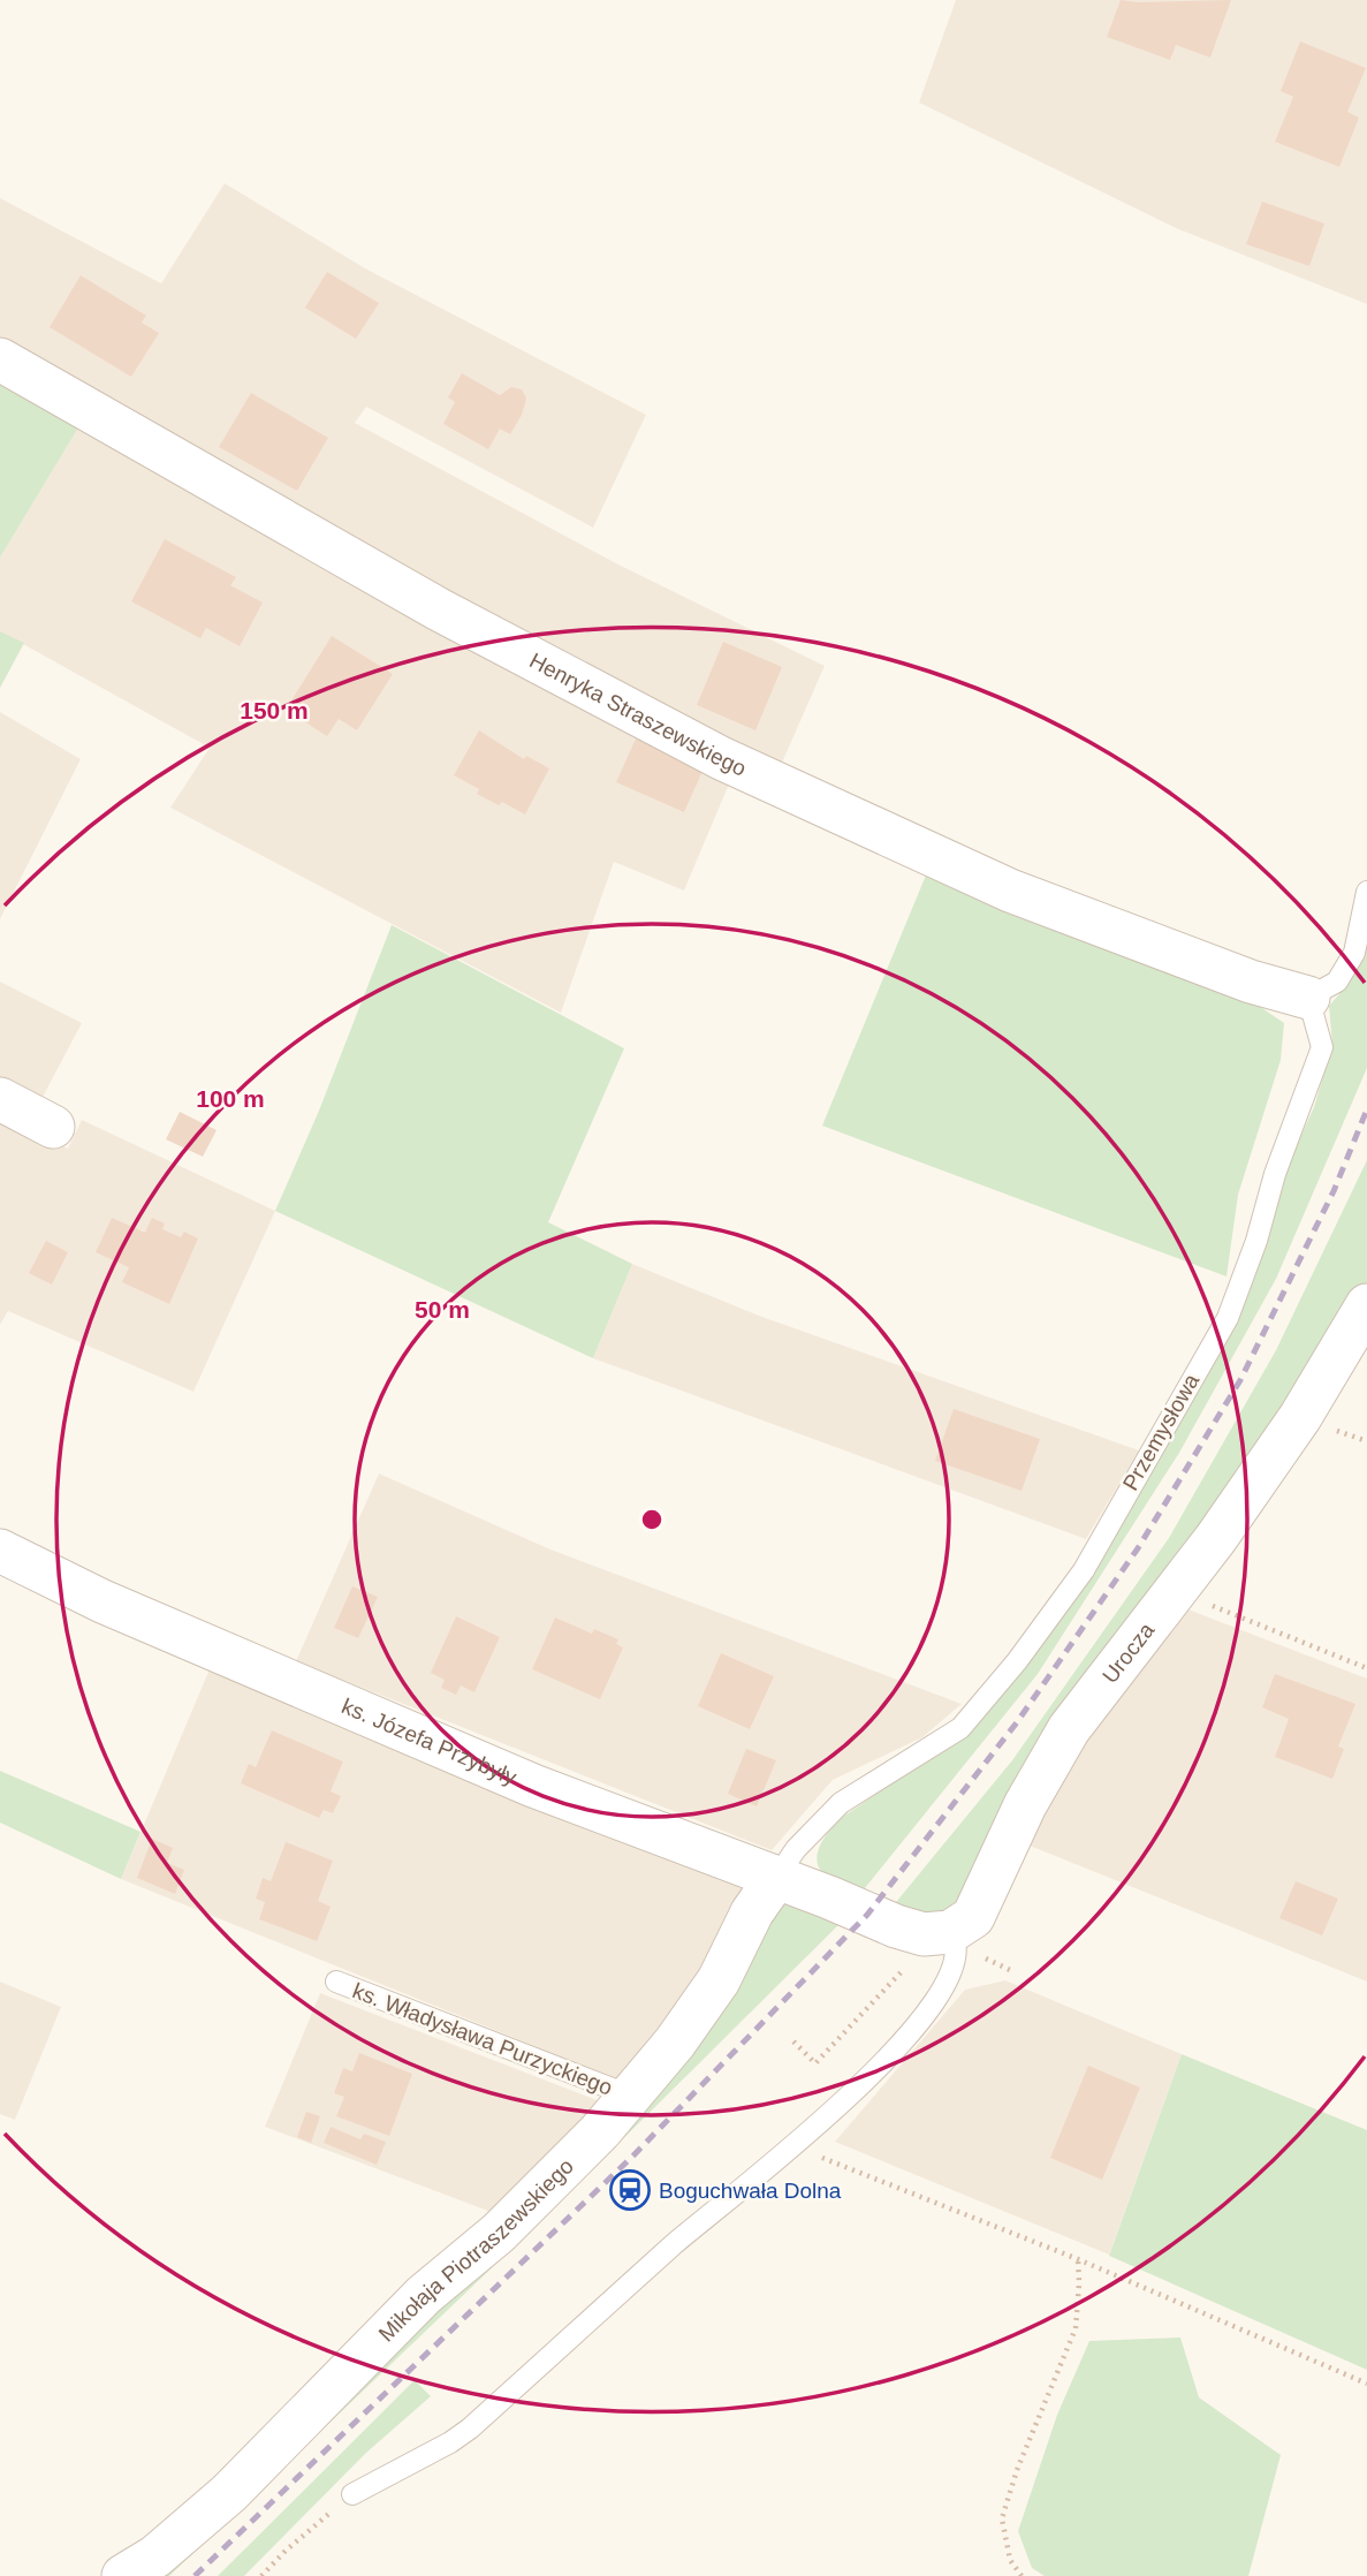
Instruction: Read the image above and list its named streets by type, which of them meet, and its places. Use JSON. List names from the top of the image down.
{
  "streets": {
    "street": [
      "Henryka Straszewskiego",
      "Urocza",
      "ks. Józefa Przybyły",
      "Mikołaja Piotraszewskiego"
    ],
    "lane": ["Przemysłowa", "ks. Władysława Purzyckiego"]
  },
  "crossings": [
    ["Henryka Straszewskiego", "Przemysłowa"],
    ["Przemysłowa", "ks. Józefa Przybyły"],
    ["Przemysłowa", "Mikołaja Piotraszewskiego"],
    ["Urocza", "ks. Józefa Przybyły"],
    ["ks. Józefa Przybyły", "Mikołaja Piotraszewskiego"],
    ["ks. Władysława Purzyckiego", "Mikołaja Piotraszewskiego"]
  ],
  "places": {
    "station": ["Boguchwała Dolna"]
  },
  "rings": ["150 m", "100 m", "50 m"]
}
